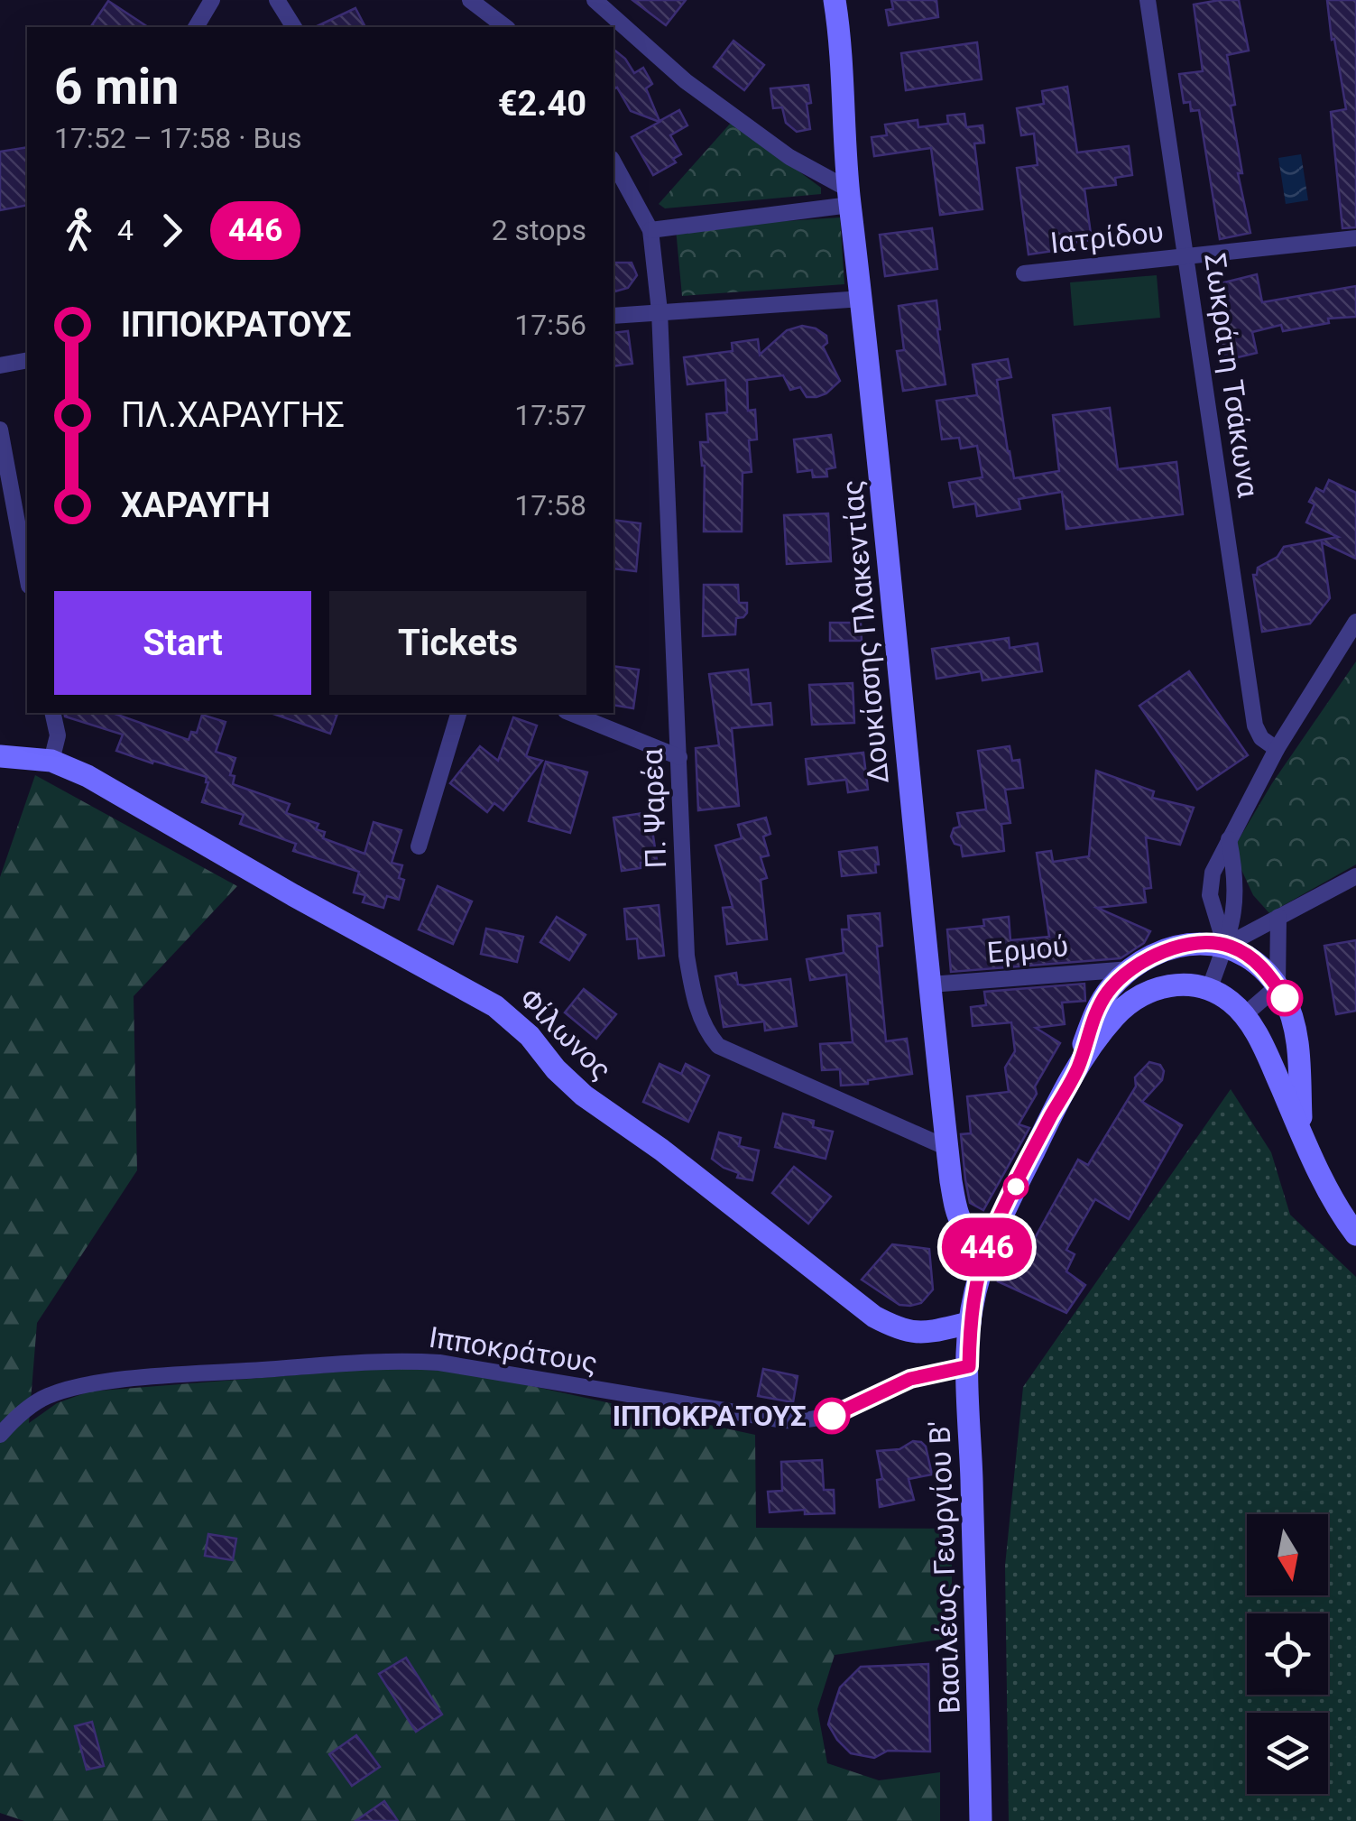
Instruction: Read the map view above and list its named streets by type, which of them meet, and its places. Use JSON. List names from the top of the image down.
{
  "streets": {
    "main road": ["Δουκίσσης Πλακεντίας", "Φίλωνος", "Βασιλέως Γεωργίου Β'"],
    "street": [
      "Ιατρίδου",
      "Σωκράτη Τσάκωνα",
      "Π. Ψαρέα",
      "Ερμού",
      "Ιπποκράτους"
    ]
  },
  "crossings": [
    ["Ιατρίδου", "Σωκράτη Τσάκωνα"],
    ["Δουκίσσης Πλακεντίας", "Π. Ψαρέα"],
    ["Δουκίσσης Πλακεντίας", "Ερμού"],
    ["Δουκίσσης Πλακεντίας", "Βασιλέως Γεωργίου Β'"],
    ["Φίλωνος", "Βασιλέως Γεωργίου Β'"],
    ["Ιπποκράτους", "Βασιλέως Γεωργίου Β'"]
  ],
  "places": ["ΙΠΠΟΚΡΑΤΟΥΣ"],
  "lines": ["bus line 446"],
  "north": "bottom",
  "page": {
    "on_map": "446",
    "heading": ["6 min", "17:52 – 17:58 · Bus", "€2.40"],
    "legs": ["4", "446", "2 stops"],
    "list": [
      {
        "name": "ΙΠΠΟΚΡΑΤΟΥΣ",
        "value": "17:56"
      },
      {
        "name": "ΠΛ.ΧΑΡΑΥΓΗΣ",
        "value": "17:57"
      },
      {
        "name": "ΧΑΡΑΥΓΗ",
        "value": "17:58"
      }
    ],
    "buttons": ["Start", "Tickets"]
  }
}
